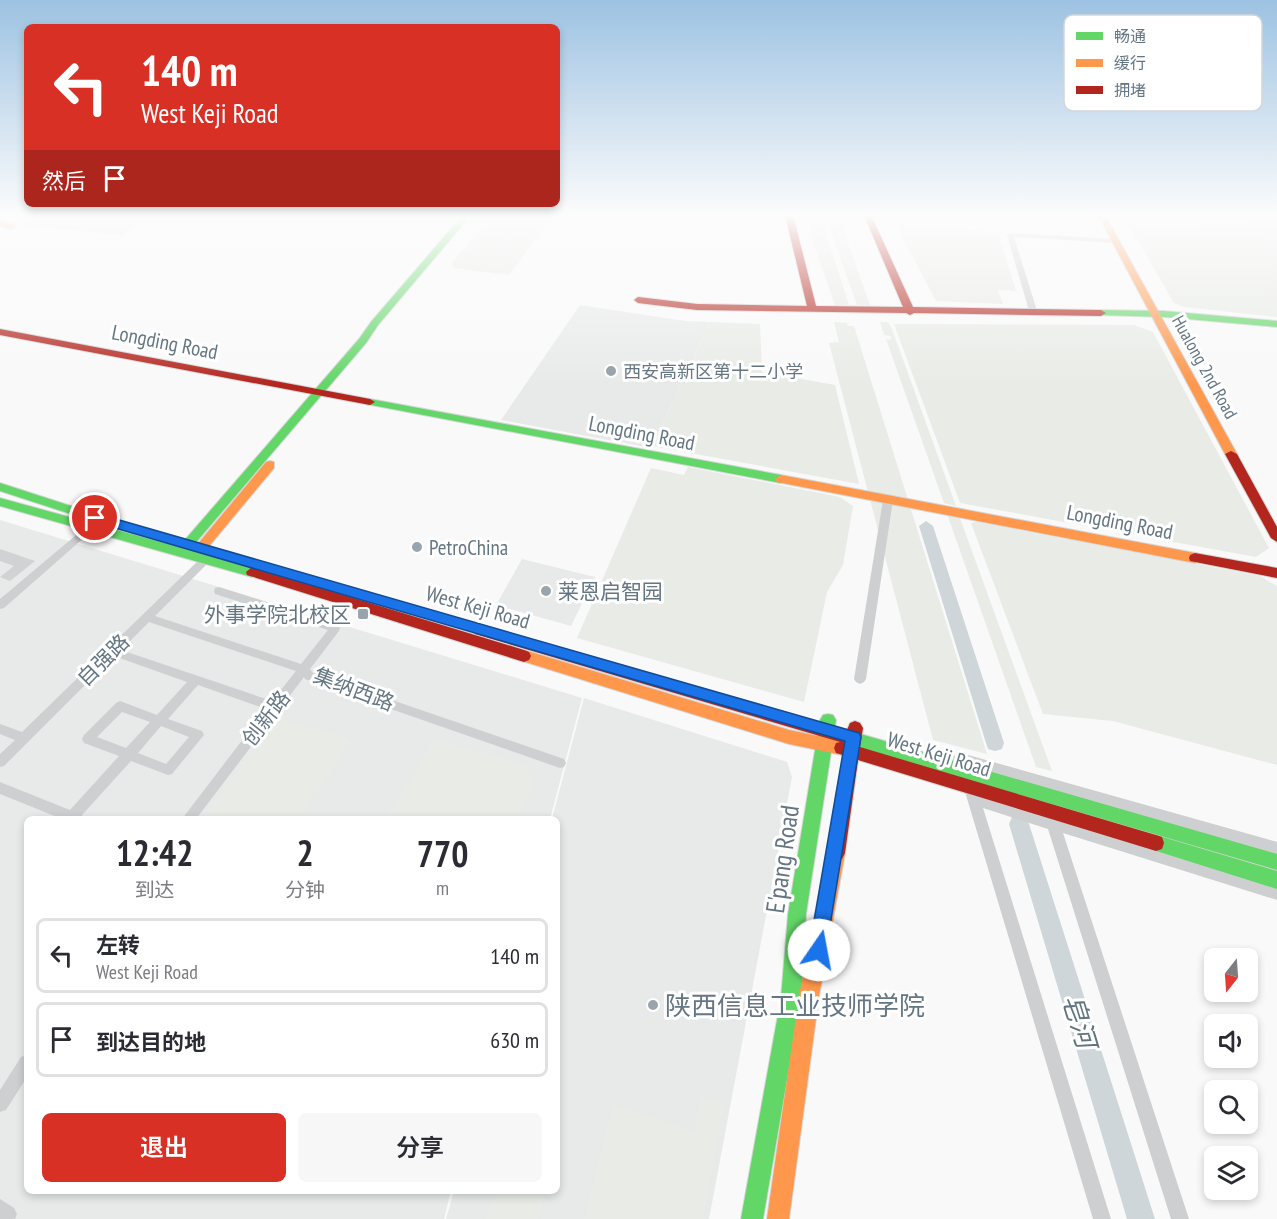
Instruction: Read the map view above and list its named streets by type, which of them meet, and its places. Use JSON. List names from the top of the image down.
{
  "streets": {
    "street": [
      "Longding Road",
      "Hualong 2nd Road",
      "West Keji Road",
      "自强路",
      "集纳西路",
      "创新路",
      "E'pang Road"
    ]
  },
  "crossings": [
    ["West Keji Road", "自强路"],
    ["West Keji Road", "E'pang Road"],
    ["自强路", "集纳西路"],
    ["集纳西路", "创新路"]
  ],
  "water": ["皂河"],
  "places": {
    "other": [
      "西安高新区第十二小学",
      "PetroChina",
      "莱恩启智园",
      "陕西信息工业技师学院"
    ],
    "transit": ["外事学院北校区"]
  },
  "legend": ["畅通", "缓行", "拥堵"],
  "north": "bottom",
  "page": {
    "turn": ["140 m", "West Keji Road"],
    "then": "然后",
    "eta": [
      "12:42",
      "到达",
      "2",
      "分钟",
      "770",
      "m"
    ],
    "list": [
      {
        "name": "左转",
        "note": "West Keji Road",
        "value": "140 m"
      },
      {
        "name": "到达目的地",
        "value": "630 m"
      }
    ],
    "buttons": ["退出", "分享"]
  }
}
